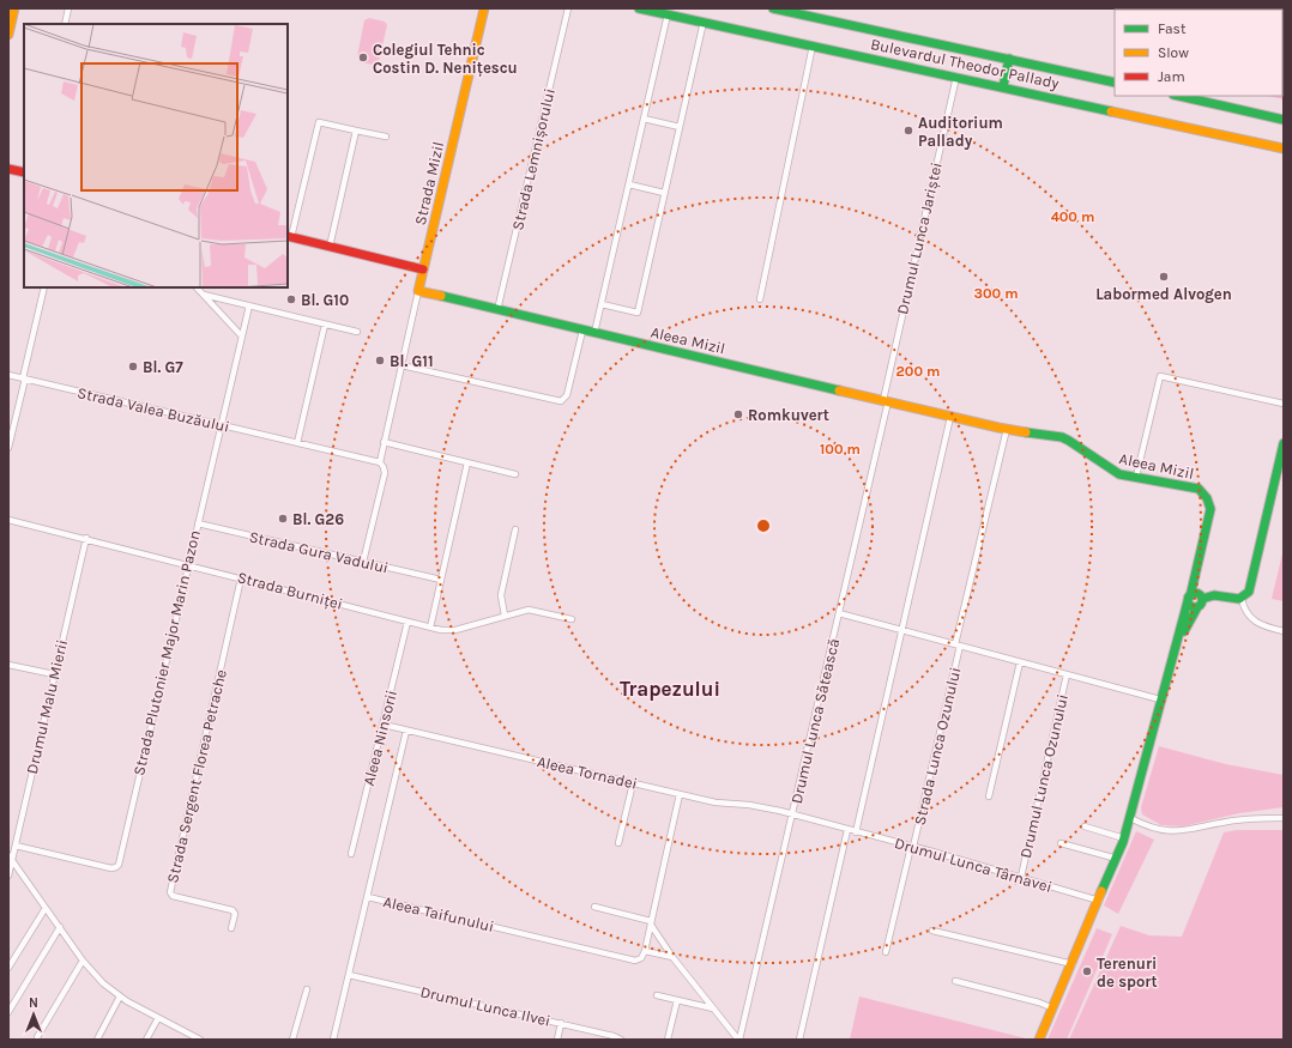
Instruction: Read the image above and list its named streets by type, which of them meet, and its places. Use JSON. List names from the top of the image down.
{
  "streets": {
    "street": [
      "Bulevardul Theodor Pallady",
      "Strada Lemnișorului",
      "Strada Mizil",
      "Drumul Lunca Jariștei",
      "Aleea Mizil",
      "Strada Valea Buzăului",
      "Strada Gura Vadului",
      "Strada Burniței",
      "Strada Plutonier Major Marin Pazon",
      "Drumul Malu Mierii",
      "Drumul Lunca Sătească",
      "Aleea Ninsorii",
      "Strada Lunca Ozunului",
      "Aleea Tornadei",
      "Strada Sergent Florea Petrache",
      "Drumul Lunca Ozunului",
      "Drumul Lunca Târnavei",
      "Aleea Taifunului",
      "Drumul Lunca Ilvei"
    ]
  },
  "crossings": [
    ["Bulevardul Theodor Pallady", "Drumul Lunca Jariștei"],
    ["Strada Lemnișorului", "Aleea Mizil"],
    ["Strada Mizil", "Aleea Mizil"],
    ["Strada Mizil", "Strada Valea Buzăului"],
    ["Strada Mizil", "Strada Gura Vadului"],
    ["Drumul Lunca Jariștei", "Aleea Mizil"],
    ["Drumul Lunca Jariștei", "Drumul Lunca Sătească"],
    ["Aleea Mizil", "Drumul Lunca Sătească"],
    ["Aleea Mizil", "Strada Lunca Ozunului"],
    ["Strada Valea Buzăului", "Strada Plutonier Major Marin Pazon"],
    ["Strada Gura Vadului", "Strada Plutonier Major Marin Pazon"],
    ["Strada Burniței", "Strada Plutonier Major Marin Pazon"],
    ["Strada Burniței", "Drumul Malu Mierii"],
    ["Strada Burniței", "Aleea Ninsorii"],
    ["Strada Burniței", "Strada Sergent Florea Petrache"],
    ["Strada Plutonier Major Marin Pazon", "Drumul Malu Mierii"],
    ["Drumul Lunca Sătească", "Aleea Tornadei"],
    ["Drumul Lunca Sătească", "Drumul Lunca Ozunului"],
    ["Drumul Lunca Sătească", "Drumul Lunca Târnavei"],
    ["Aleea Ninsorii", "Aleea Tornadei"],
    ["Strada Lunca Ozunului", "Drumul Lunca Ozunului"],
    ["Strada Lunca Ozunului", "Drumul Lunca Târnavei"],
    ["Aleea Tornadei", "Drumul Lunca Târnavei"],
    ["Aleea Tornadei", "Aleea Taifunului"],
    ["Drumul Lunca Ozunului", "Drumul Lunca Târnavei"]
  ],
  "districts": ["Trapezului"],
  "places": [
    "Colegiul Tehnic Costin D. Nenițescu",
    "Auditorium Pallady",
    "Labormed Alvogen",
    "Bl. G10",
    "Bl. G11",
    "Bl. G7",
    "Romkuvert",
    "Bl. G26",
    "Terenuri de sport"
  ],
  "legend": ["Fast", "Slow", "Jam"],
  "north": "top",
  "rings": [
    "400 m",
    "300 m",
    "200 m",
    "100 m"
  ]
}
